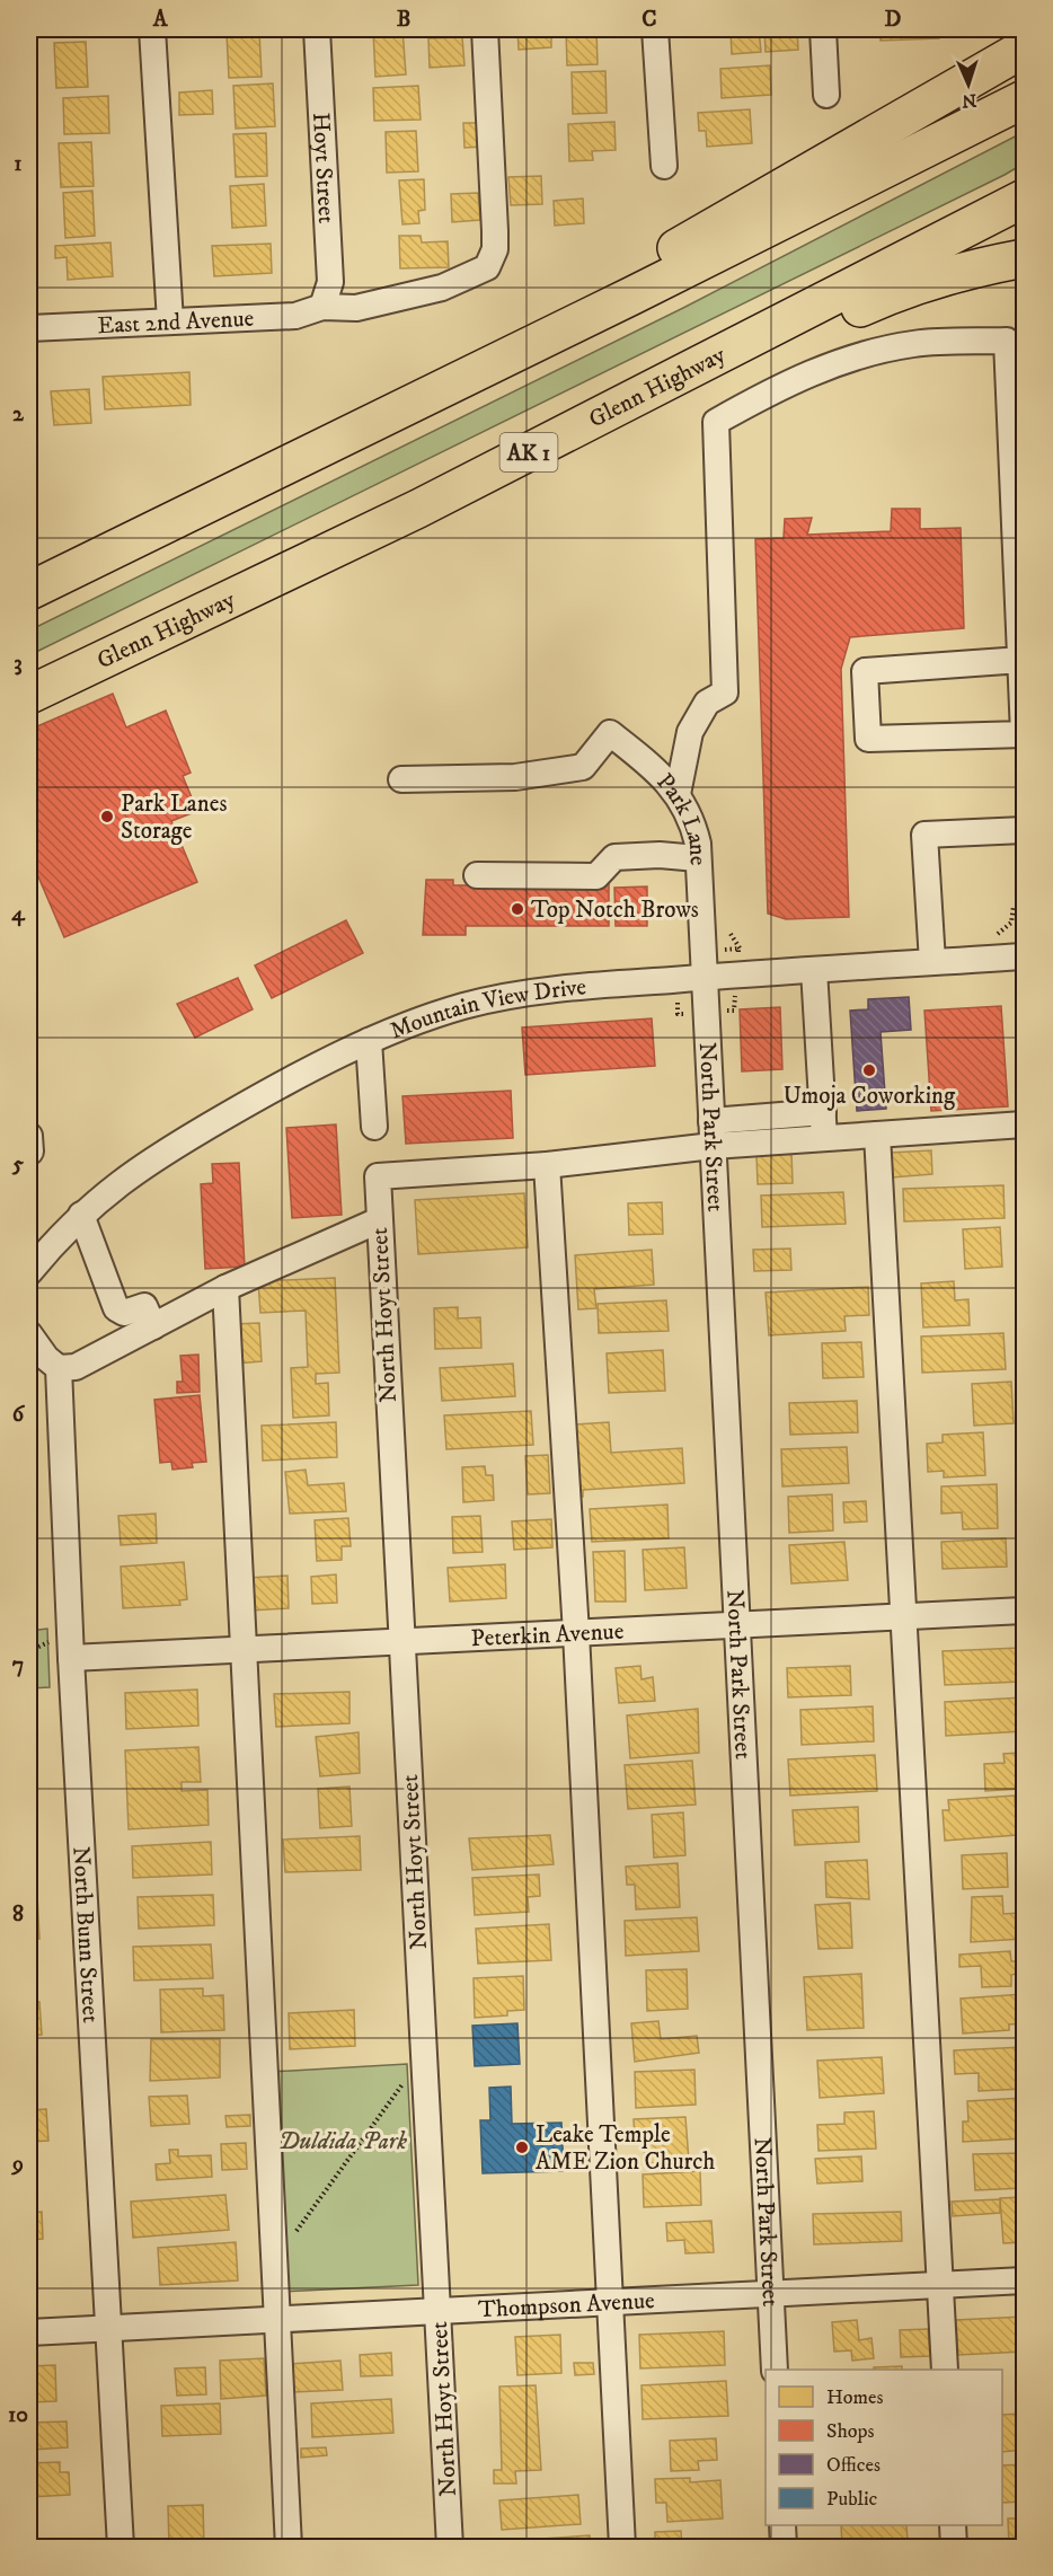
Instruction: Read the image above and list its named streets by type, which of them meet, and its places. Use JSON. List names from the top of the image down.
{
  "streets": {
    "highway": ["Glenn Highway", "AK 1"],
    "street": [
      "Hoyt Street",
      "East 2nd Avenue",
      "Park Lane",
      "Mountain View Drive",
      "North Park Street",
      "North Hoyt Street",
      "Peterkin Avenue",
      "North Bunn Street",
      "Thompson Avenue"
    ]
  },
  "crossings": [
    ["Hoyt Street", "East 2nd Avenue"],
    ["Park Lane", "Mountain View Drive"],
    ["Park Lane", "North Park Street"],
    ["Mountain View Drive", "North Park Street"],
    ["North Park Street", "Peterkin Avenue"],
    ["North Park Street", "Thompson Avenue"],
    ["North Hoyt Street", "Peterkin Avenue"],
    ["North Hoyt Street", "Thompson Avenue"],
    ["Peterkin Avenue", "North Bunn Street"],
    ["North Bunn Street", "Thompson Avenue"]
  ],
  "parks": ["Duldida Park"],
  "places": [
    "Park Lanes Storage",
    "Top Notch Brows",
    "Umoja Coworking",
    "Leake Temple AME Zion Church"
  ],
  "legend": [
    "Homes",
    "Shops",
    "Offices",
    "Public"
  ],
  "north": "bottom",
  "grid": {
    "columns": [
      "A",
      "B",
      "C",
      "D"
    ],
    "rows": [
      "1",
      "2",
      "3",
      "4",
      "5",
      "6",
      "7",
      "8",
      "9",
      "10"
    ]
  }
}
